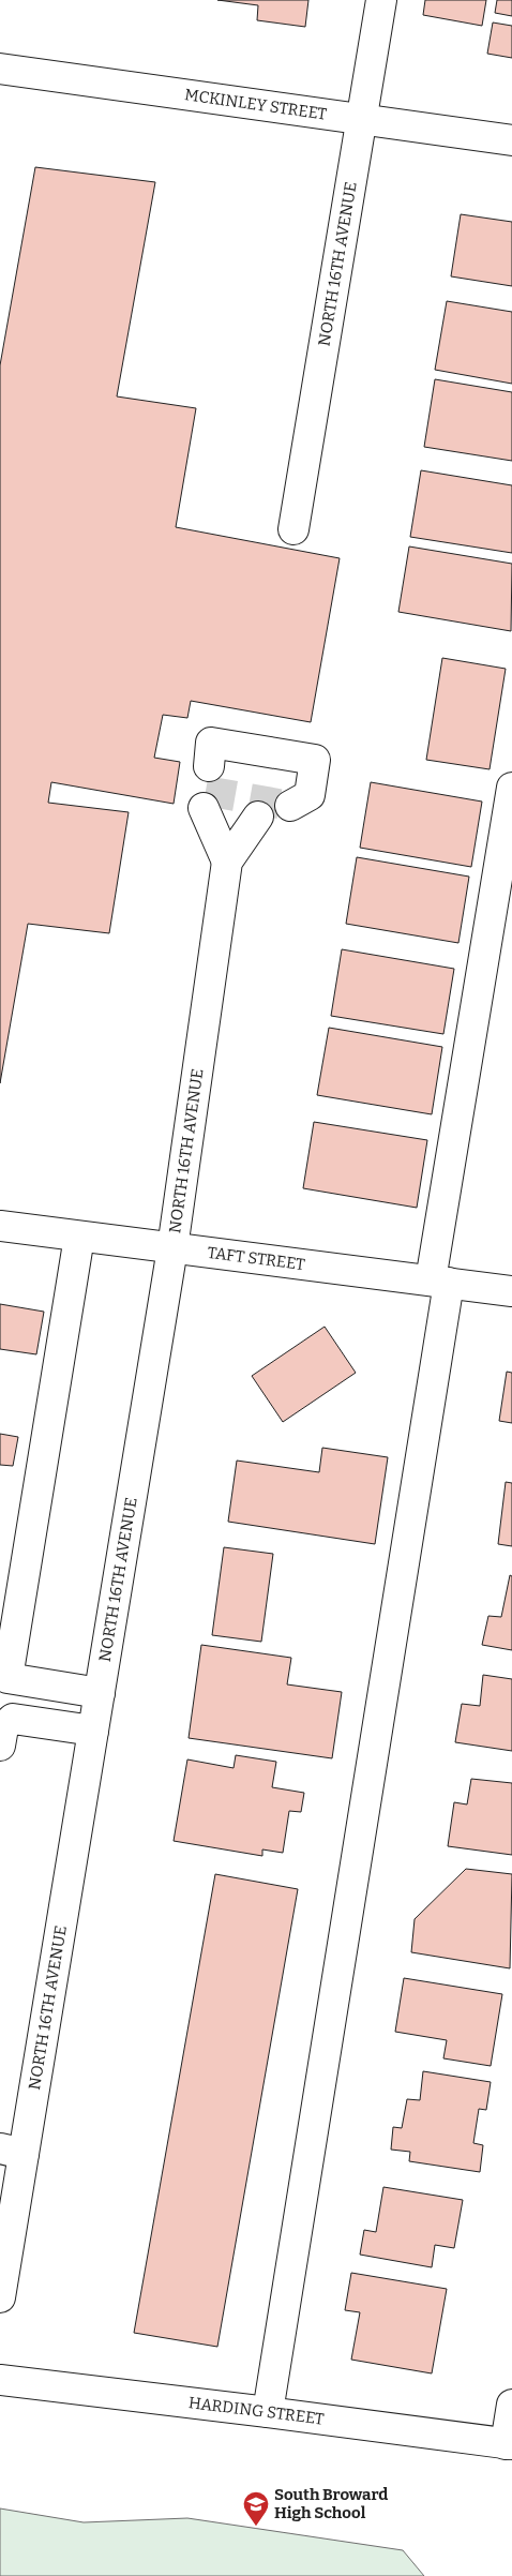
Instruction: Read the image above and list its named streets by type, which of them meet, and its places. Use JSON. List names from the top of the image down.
{
  "streets": {
    "street": [
      "MCKINLEY STREET",
      "NORTH 16TH AVENUE",
      "TAFT STREET",
      "HARDING STREET"
    ]
  },
  "crossings": [
    ["MCKINLEY STREET", "NORTH 16TH AVENUE"],
    ["NORTH 16TH AVENUE", "TAFT STREET"]
  ],
  "places": {
    "school or university": ["South Broward High School"]
  }
}
